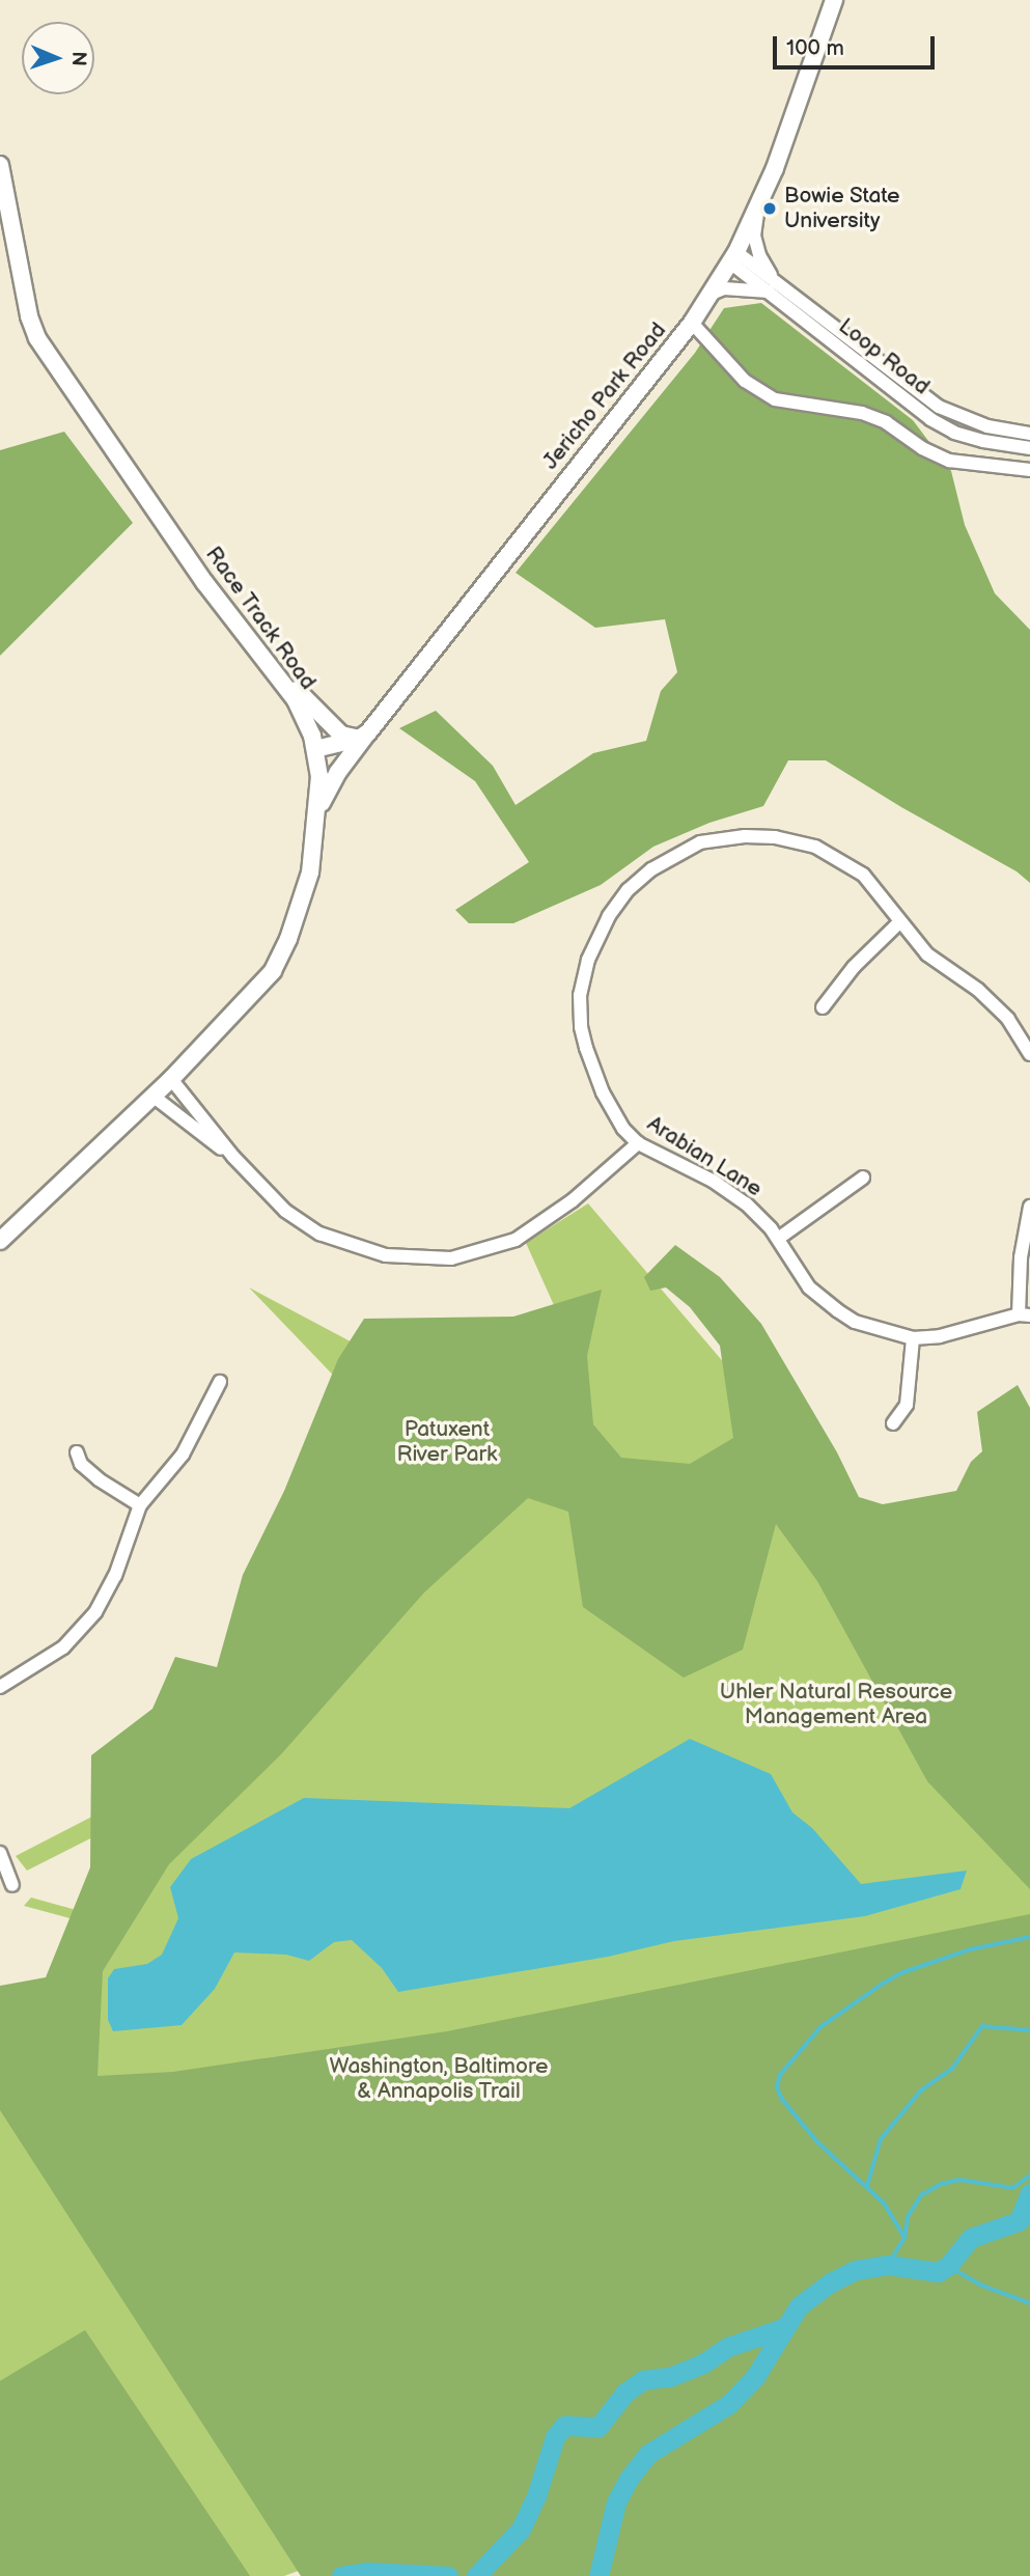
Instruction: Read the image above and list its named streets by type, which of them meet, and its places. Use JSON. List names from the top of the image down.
{
  "streets": {
    "street": [
      "Loop Road",
      "Jericho Park Road",
      "Race Track Road",
      "Arabian Lane"
    ]
  },
  "crossings": [
    ["Loop Road", "Jericho Park Road"],
    ["Jericho Park Road", "Race Track Road"]
  ],
  "parks": ["Patuxent River Park", "Uhler Natural Resource Management Area", "Washington, Baltimore & Annapolis Trail"],
  "places": ["Bowie State University"],
  "scale_bar": "100 m",
  "north": "right"
}
